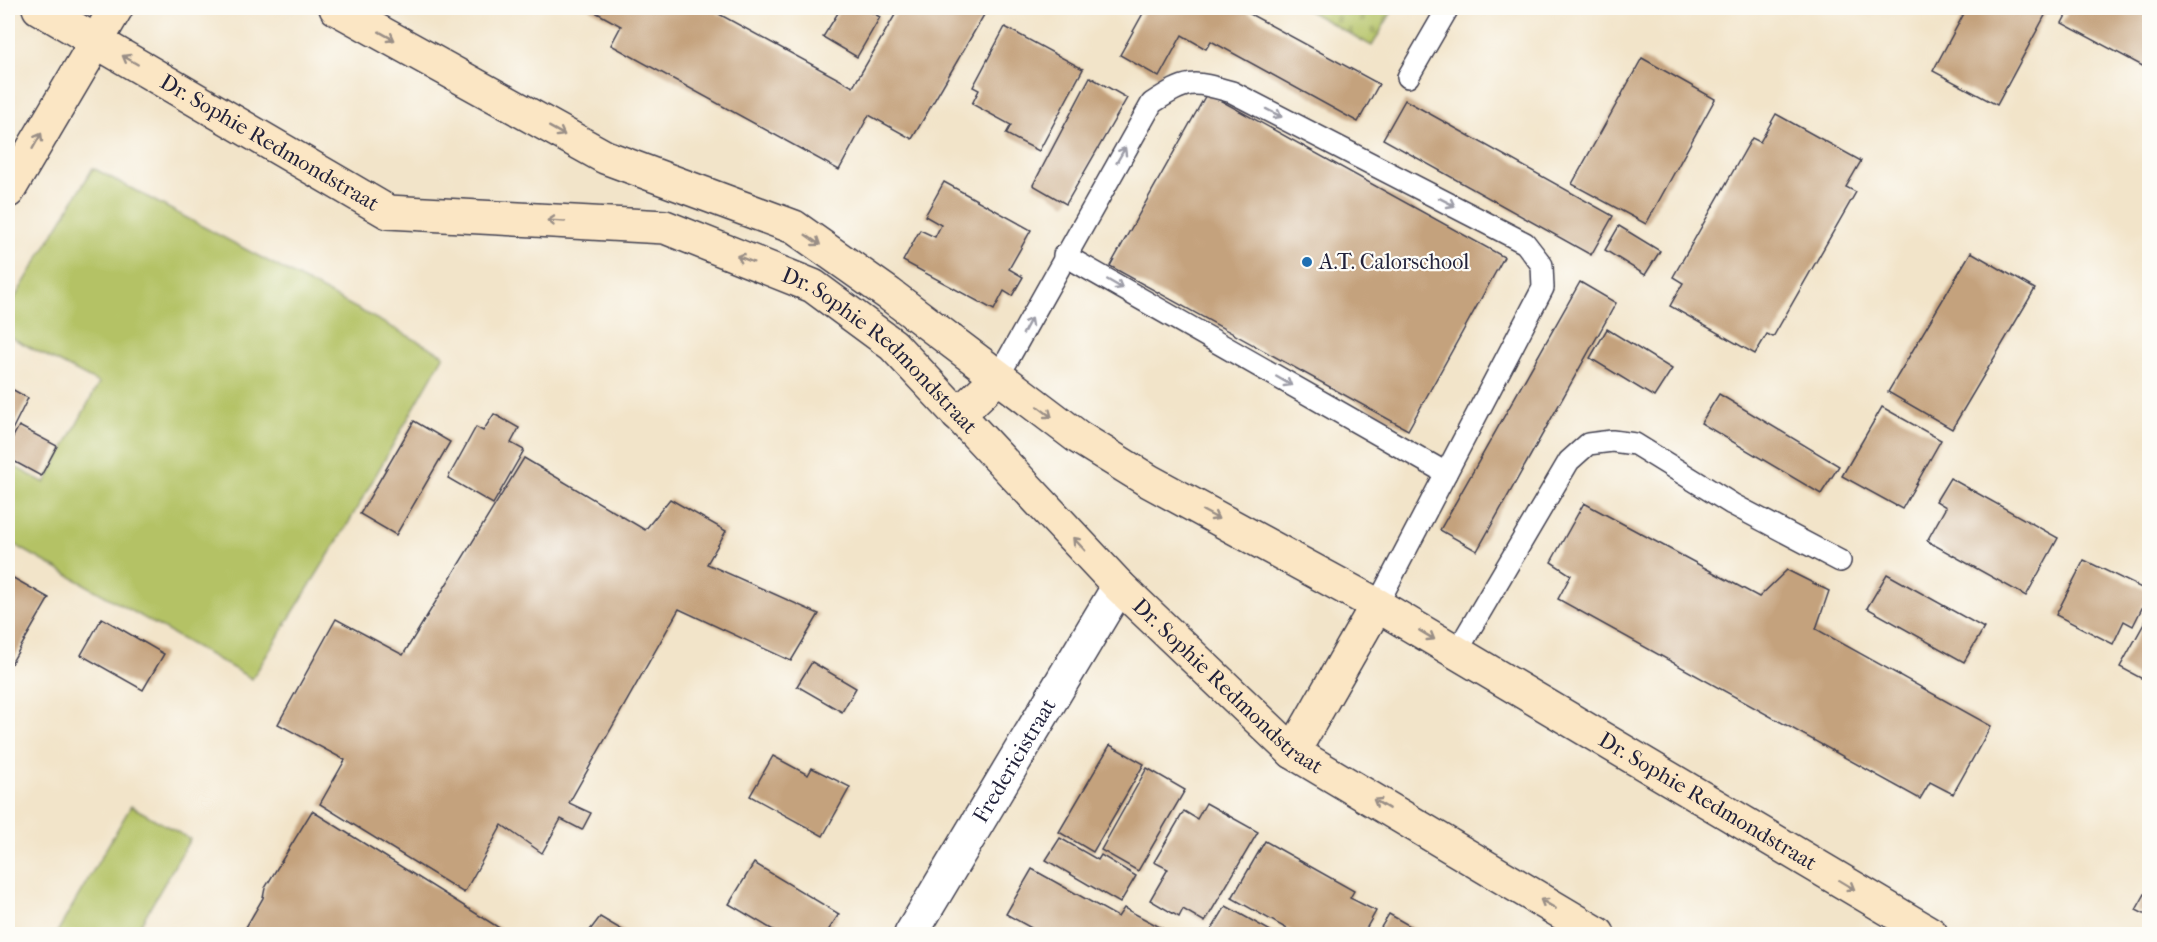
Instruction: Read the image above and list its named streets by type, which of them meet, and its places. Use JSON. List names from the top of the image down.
{
  "streets": {
    "street": ["Dr. Sophie Redmondstraat", "Fredericistraat"]
  },
  "crossings": [
    ["Dr. Sophie Redmondstraat", "Fredericistraat"]
  ],
  "places": ["A.T. Calorschool"]
}
